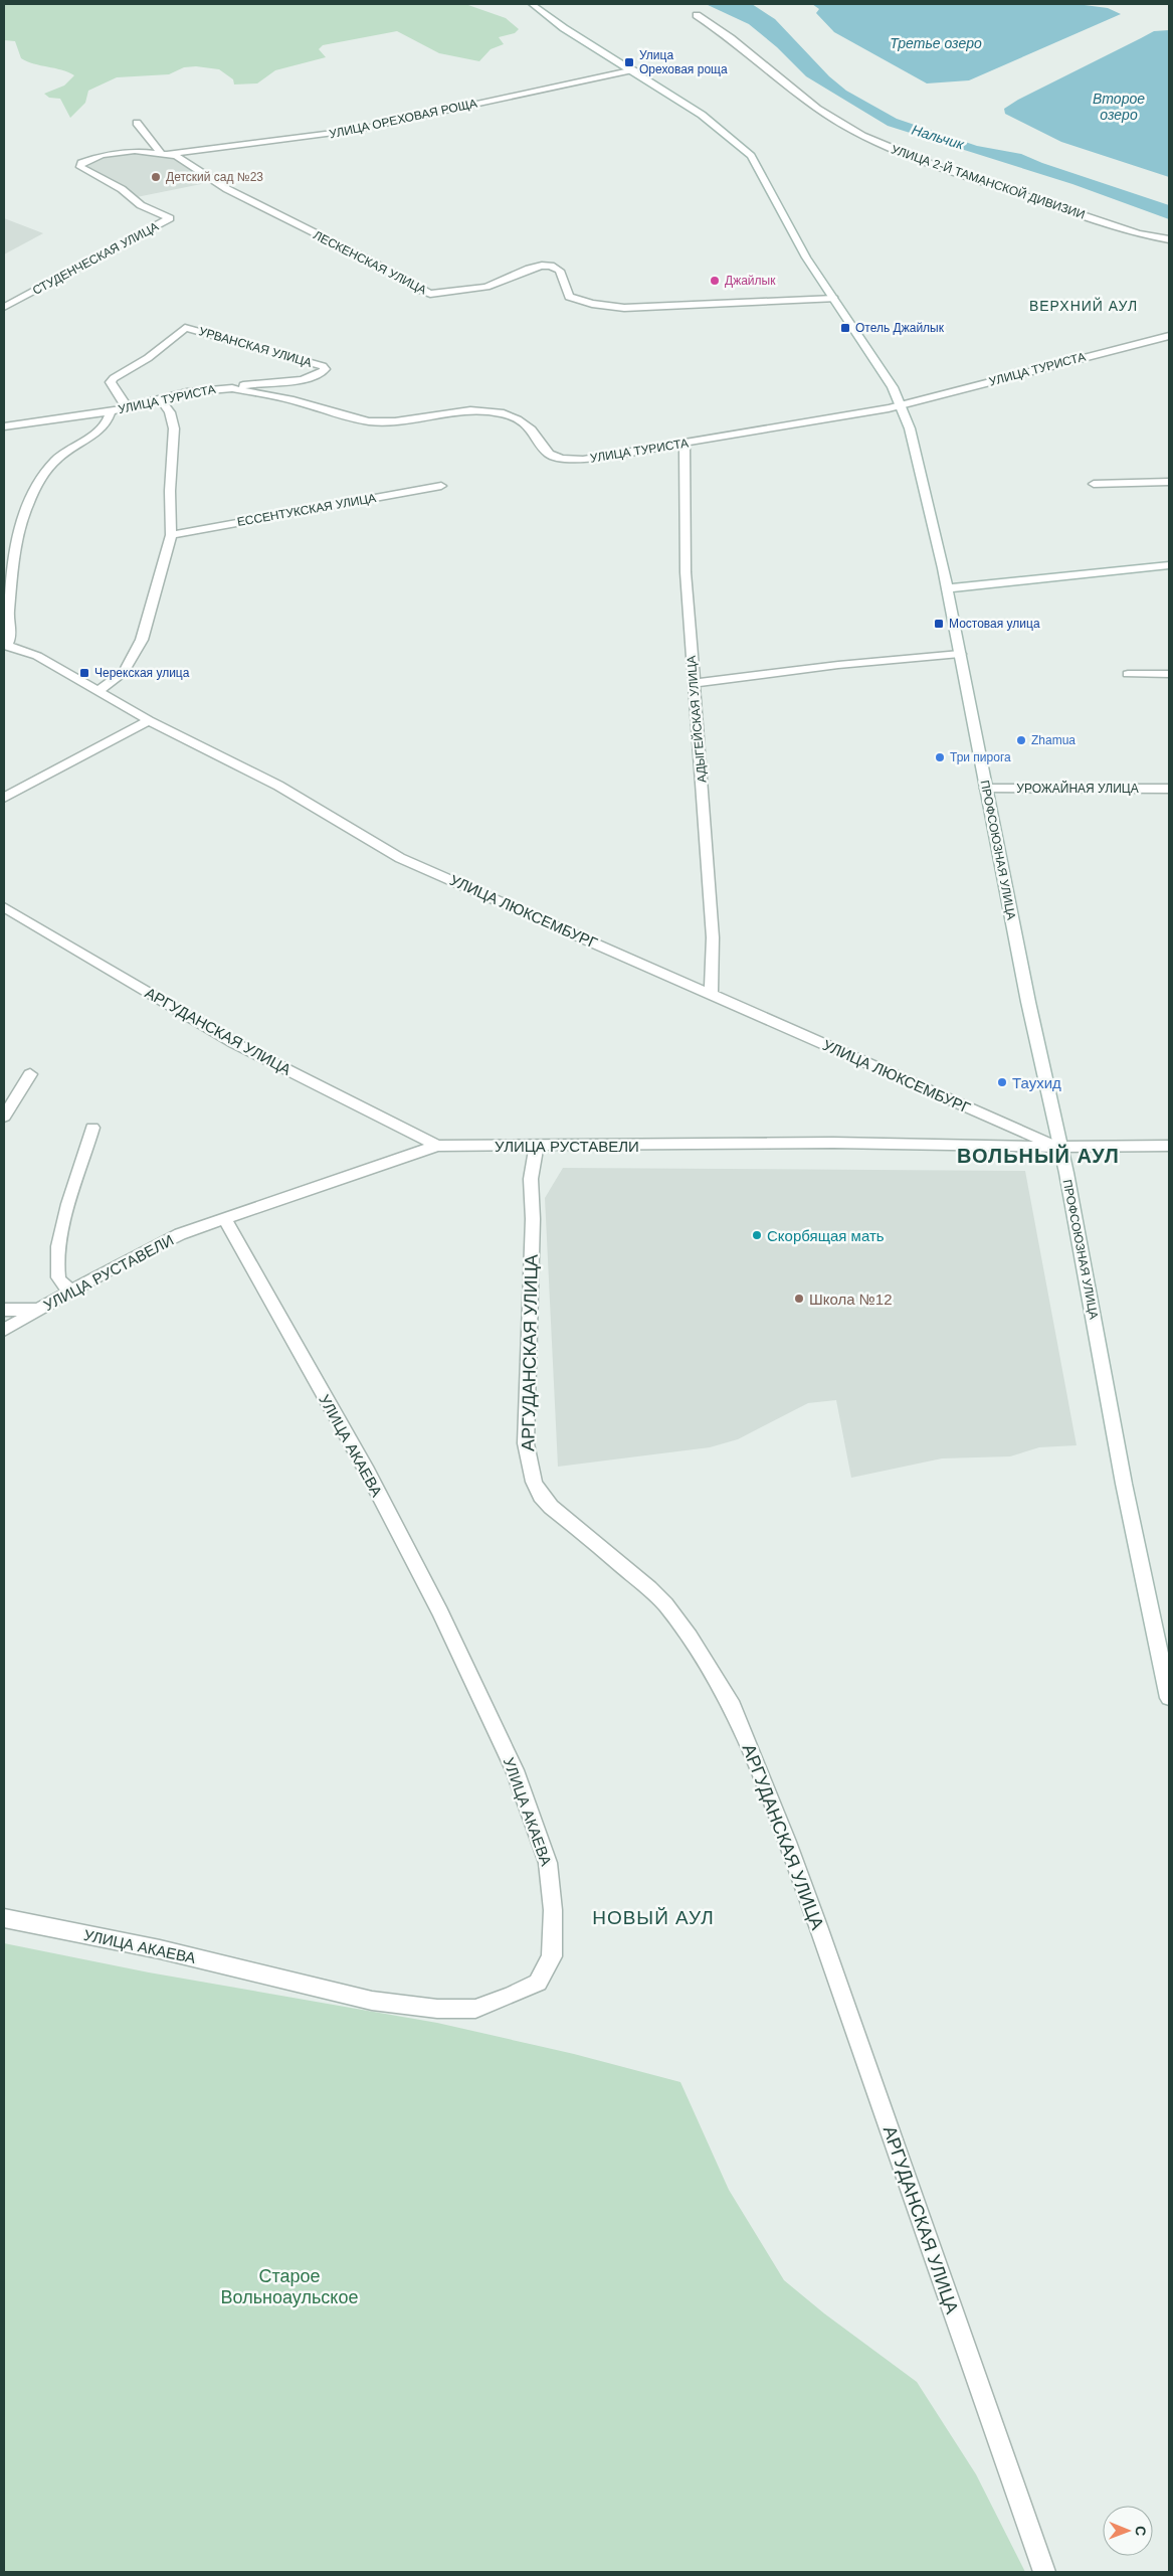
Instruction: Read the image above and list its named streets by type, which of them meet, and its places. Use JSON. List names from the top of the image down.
{
  "streets": {
    "street": [
      "УЛИЦА ОРЕХОВАЯ РОЩА",
      "УЛИЦА 2-Й ТАМАНСКОЙ ДИВИЗИИ",
      "СТУДЕНЧЕСКАЯ УЛИЦА",
      "ЛЕСКЕНСКАЯ УЛИЦА",
      "УРВАНСКАЯ УЛИЦА",
      "УЛИЦА ТУРИСТА",
      "ЕССЕНТУКСКАЯ УЛИЦА",
      "АДЫГЕЙСКАЯ УЛИЦА",
      "УРОЖАЙНАЯ УЛИЦА",
      "ПРОФСОЮЗНАЯ УЛИЦА",
      "УЛИЦА ЛЮКСЕМБУРГ",
      "АРГУДАНСКАЯ УЛИЦА",
      "УЛИЦА РУСТАВЕЛИ",
      "УЛИЦА АКАЕВА"
    ]
  },
  "crossings": [
    ["УЛИЦА ОРЕХОВАЯ РОЩА", "СТУДЕНЧЕСКАЯ УЛИЦА"],
    ["УЛИЦА ОРЕХОВАЯ РОЩА", "ЛЕСКЕНСКАЯ УЛИЦА"],
    ["УЛИЦА ОРЕХОВАЯ РОЩА", "ПРОФСОЮЗНАЯ УЛИЦА"],
    ["СТУДЕНЧЕСКАЯ УЛИЦА", "ЛЕСКЕНСКАЯ УЛИЦА"],
    ["ЛЕСКЕНСКАЯ УЛИЦА", "ПРОФСОЮЗНАЯ УЛИЦА"],
    ["УРВАНСКАЯ УЛИЦА", "УЛИЦА ТУРИСТА"],
    ["УЛИЦА ТУРИСТА", "АДЫГЕЙСКАЯ УЛИЦА"],
    ["УЛИЦА ТУРИСТА", "ПРОФСОЮЗНАЯ УЛИЦА"],
    ["АДЫГЕЙСКАЯ УЛИЦА", "УЛИЦА ЛЮКСЕМБУРГ"],
    ["УРОЖАЙНАЯ УЛИЦА", "ПРОФСОЮЗНАЯ УЛИЦА"],
    ["ПРОФСОЮЗНАЯ УЛИЦА", "УЛИЦА ЛЮКСЕМБУРГ"],
    ["ПРОФСОЮЗНАЯ УЛИЦА", "УЛИЦА РУСТАВЕЛИ"],
    ["УЛИЦА ЛЮКСЕМБУРГ", "УЛИЦА РУСТАВЕЛИ"],
    ["АРГУДАНСКАЯ УЛИЦА", "УЛИЦА РУСТАВЕЛИ"],
    ["УЛИЦА РУСТАВЕЛИ", "УЛИЦА АКАЕВА"]
  ],
  "districts": ["ВЕРХНИЙ АУЛ", "ВОЛЬНЫЙ АУЛ", "НОВЫЙ АУЛ"],
  "water": ["Третье озеро", "Второе озеро", "Нальчик"],
  "parks": ["Старое Вольноаульское"],
  "places": {
    "transit": [
      "Улица Ореховая роща",
      "Отель Джайлык",
      "Мостовая улица",
      "Черекская улица"
    ],
    "other": [
      "Детский сад №23",
      "Джайлык",
      "Zhamua",
      "Три пирога",
      "Таухид",
      "Скорбящая мать",
      "Школа №12"
    ]
  },
  "north": "right"
}
